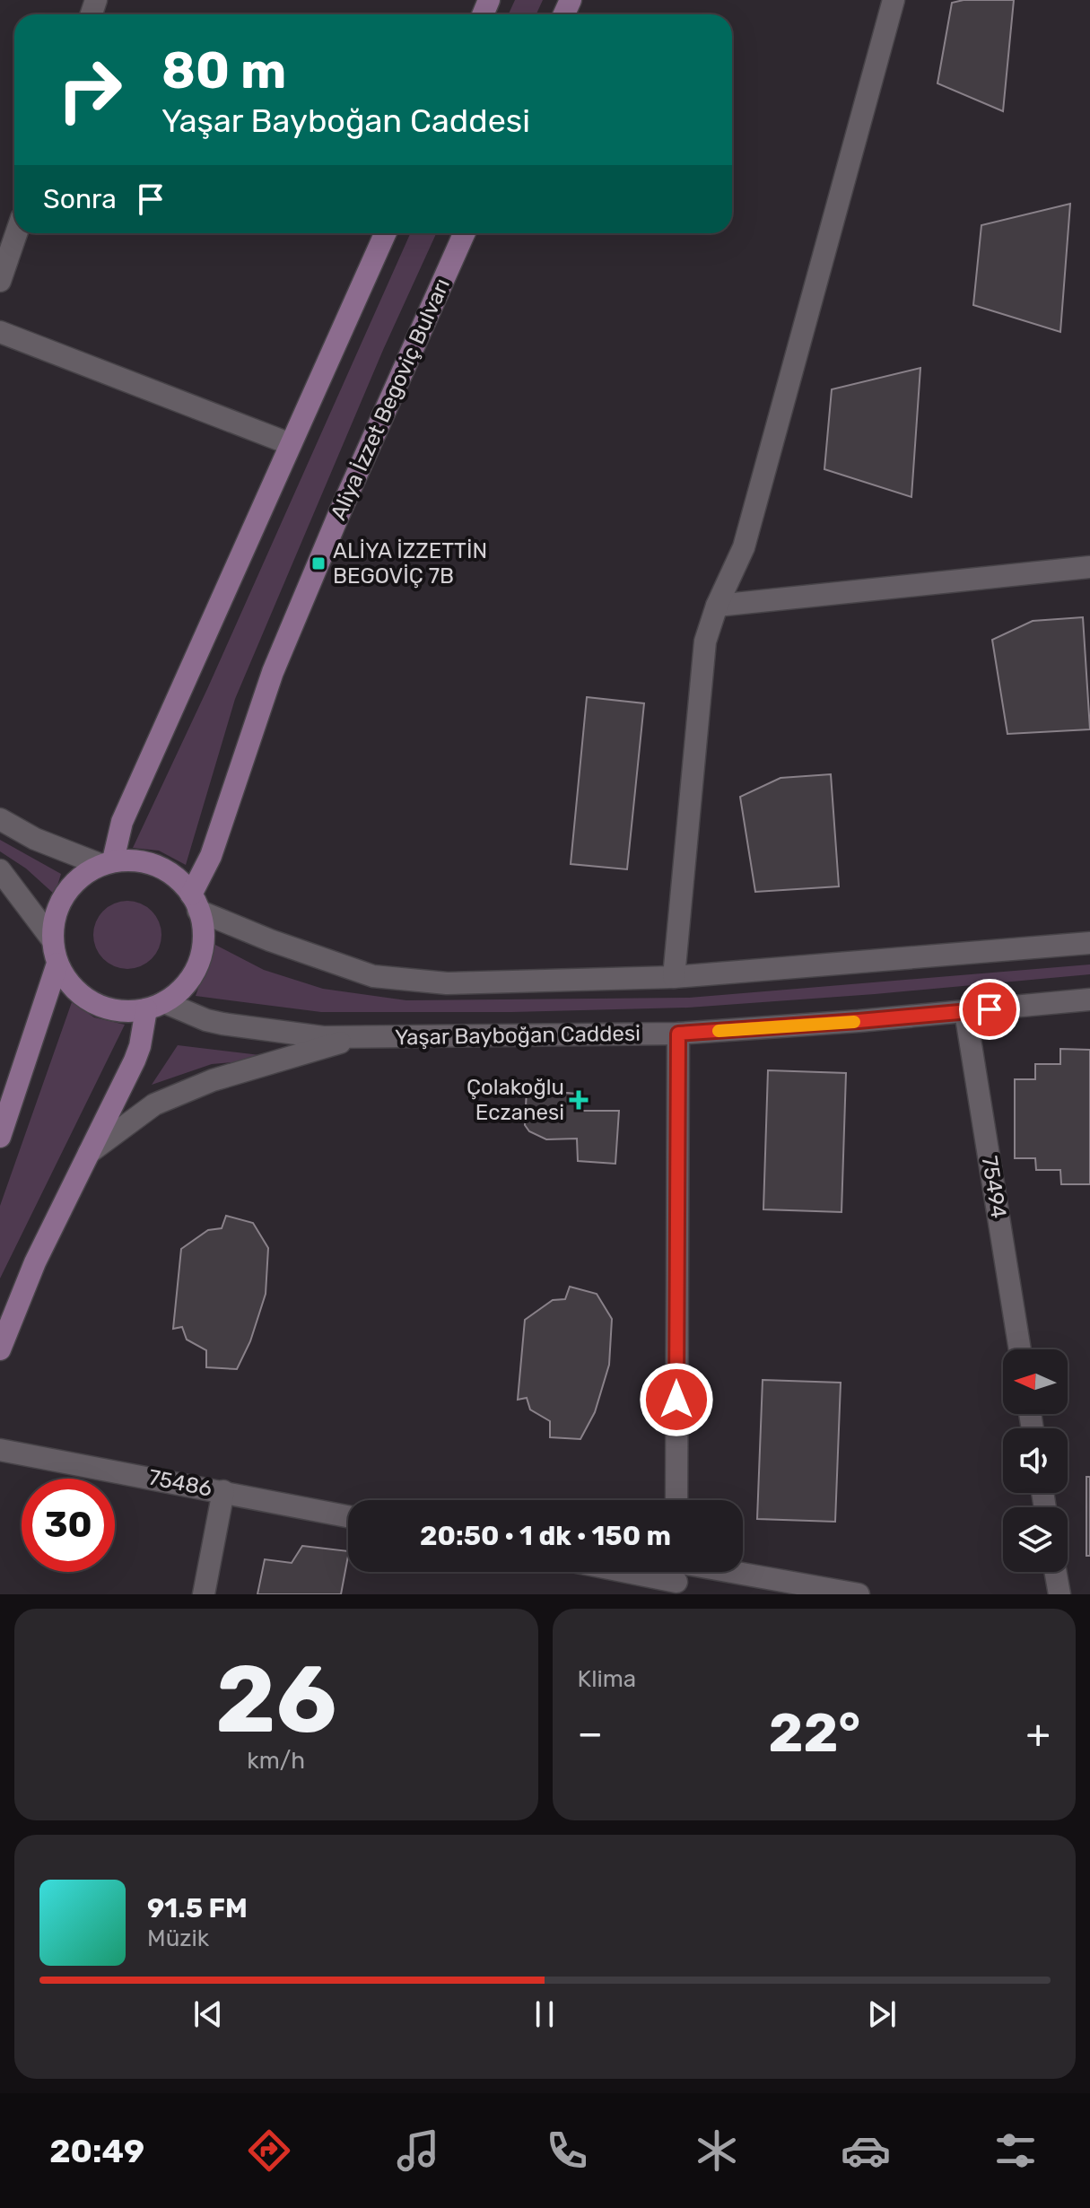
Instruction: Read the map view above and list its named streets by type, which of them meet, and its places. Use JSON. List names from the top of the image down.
{
  "streets": {
    "main road": ["Aliya İzzet Begoviç Bulvarı"],
    "street": ["Yaşar Bayboğan Caddesi", "75494", "75486"]
  },
  "crossings": [
    ["Aliya İzzet Begoviç Bulvarı", "Yaşar Bayboğan Caddesi"],
    ["Yaşar Bayboğan Caddesi", "75494"]
  ],
  "places": {
    "transit": ["ALİYA İZZETTİN BEGOVİÇ 7B"],
    "health": ["Çolakoğlu Eczanesi"]
  },
  "north": "left",
  "page": {
    "turn": ["80 m", "Yaşar Bayboğan Caddesi"],
    "then": "Sonra",
    "limit": "30",
    "trip": "20:50 · 1 dk · 150 m",
    "tile": [
      ["26", "km/h"],
      "Klima"
    ],
    "heat": ["−", "22°", "+"],
    "song": ["91.5 FM", "Müzik"],
    "tabs": "20:49"
  }
}
